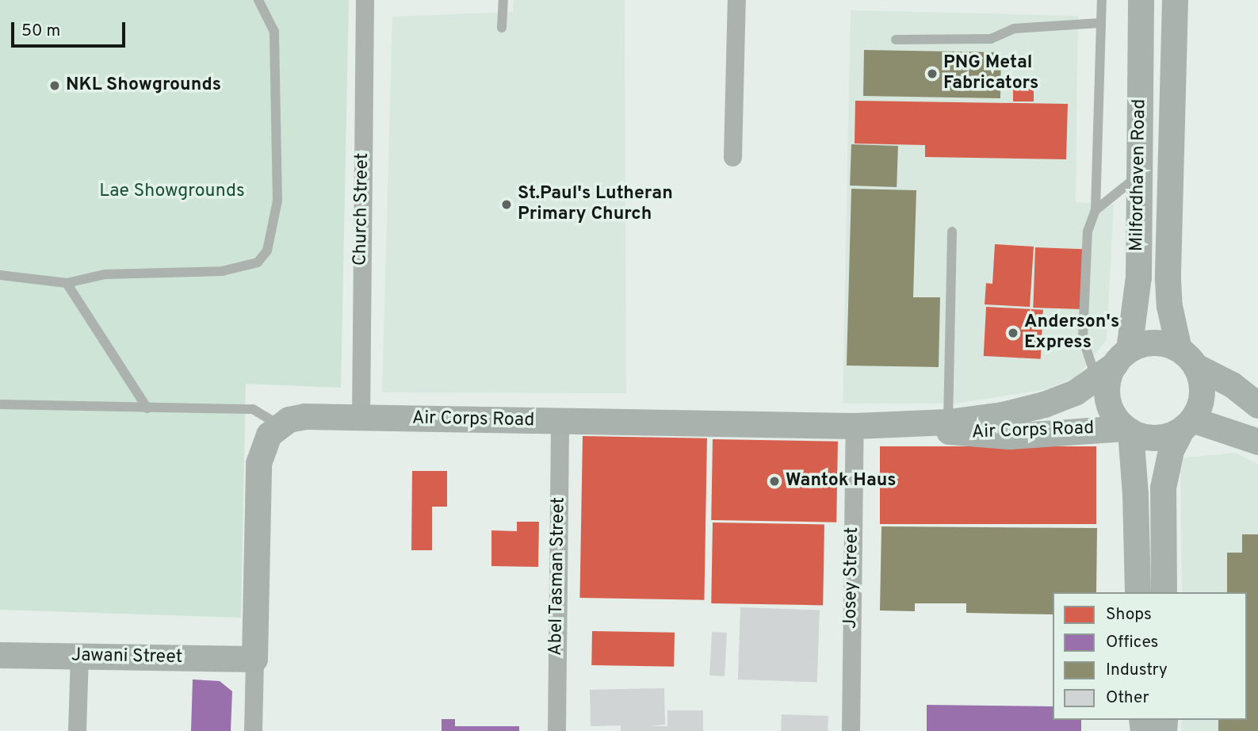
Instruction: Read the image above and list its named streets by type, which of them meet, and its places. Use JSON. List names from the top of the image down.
{
  "streets": {
    "street": [
      "Milfordhaven Road",
      "Church Street",
      "Air Corps Road",
      "Abel Tasman Street",
      "Josey Street",
      "Jawani Street"
    ]
  },
  "crossings": [
    ["Milfordhaven Road", "Air Corps Road"],
    ["Church Street", "Air Corps Road"],
    ["Air Corps Road", "Abel Tasman Street"],
    ["Air Corps Road", "Josey Street"]
  ],
  "parks": ["Lae Showgrounds"],
  "places": [
    "PNG Metal Fabricators",
    "NKL Showgrounds",
    "St.Paul's Lutheran Primary Church",
    "Anderson's Express",
    "Wantok Haus"
  ],
  "legend": [
    "Shops",
    "Offices",
    "Industry",
    "Other"
  ],
  "scale_bar": "50 m"
}
